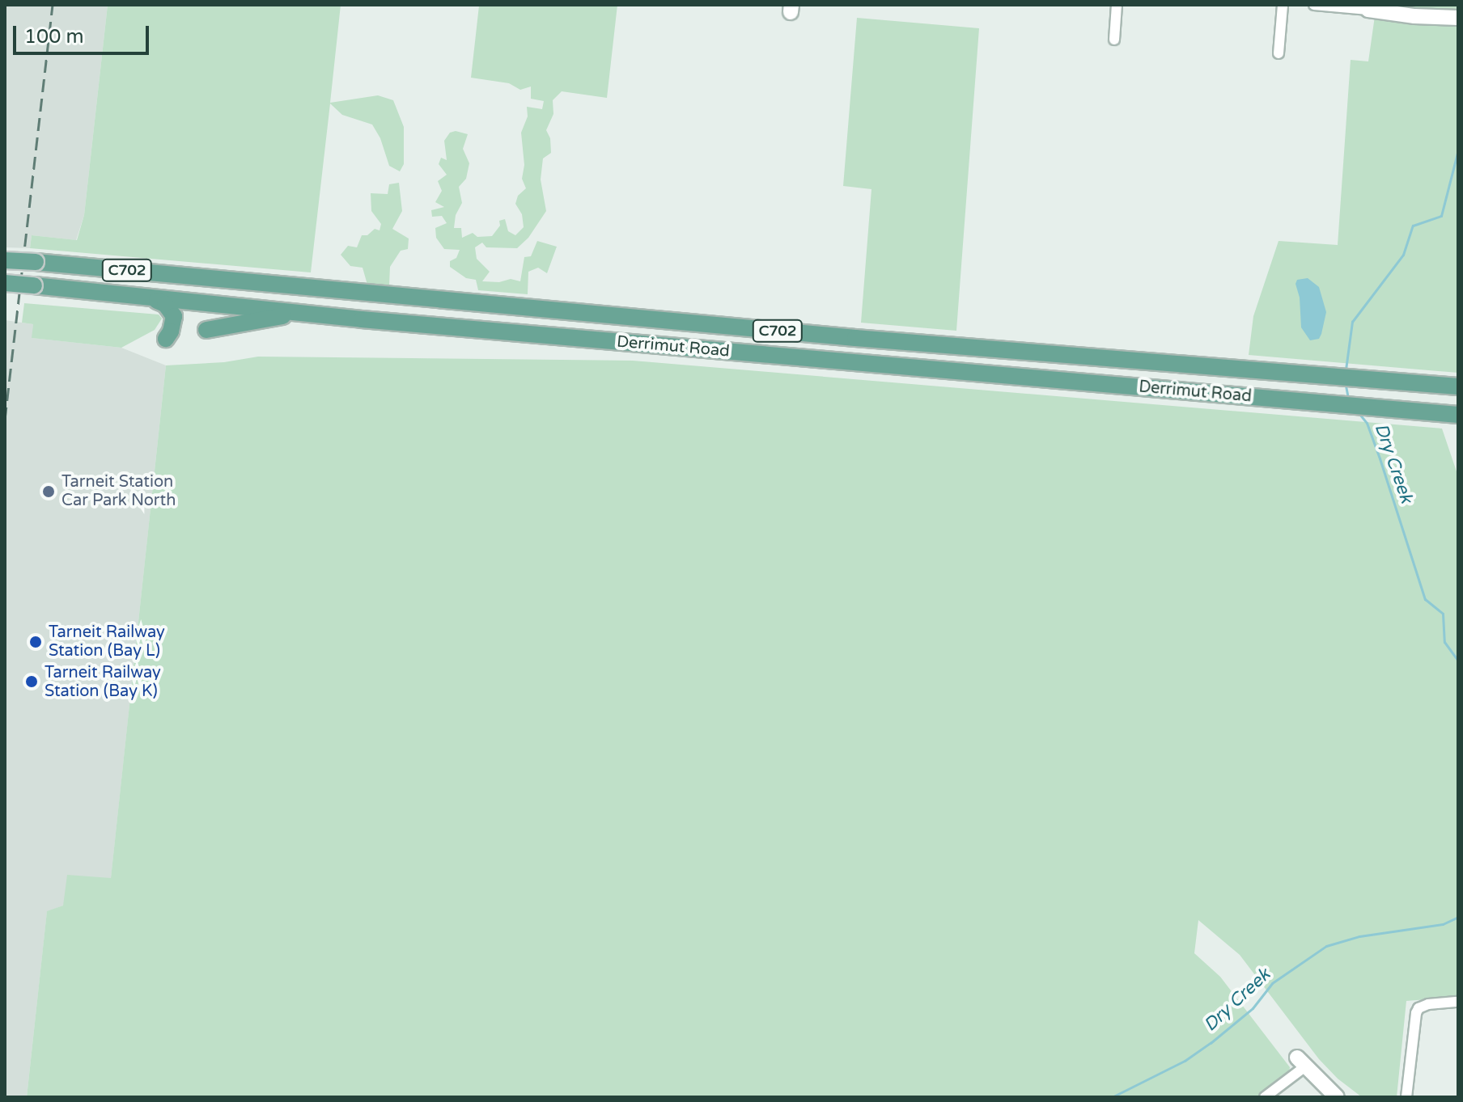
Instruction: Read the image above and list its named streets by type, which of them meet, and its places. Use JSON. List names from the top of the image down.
{
  "streets": {
    "main road": ["C702", "Derrimut Road"]
  },
  "water": ["Dry Creek"],
  "places": ["Tarneit Station Car Park North", "Tarneit Railway Station (Bay L)", "Tarneit Railway Station (Bay K)"],
  "scale_bar": "100 m"
}
